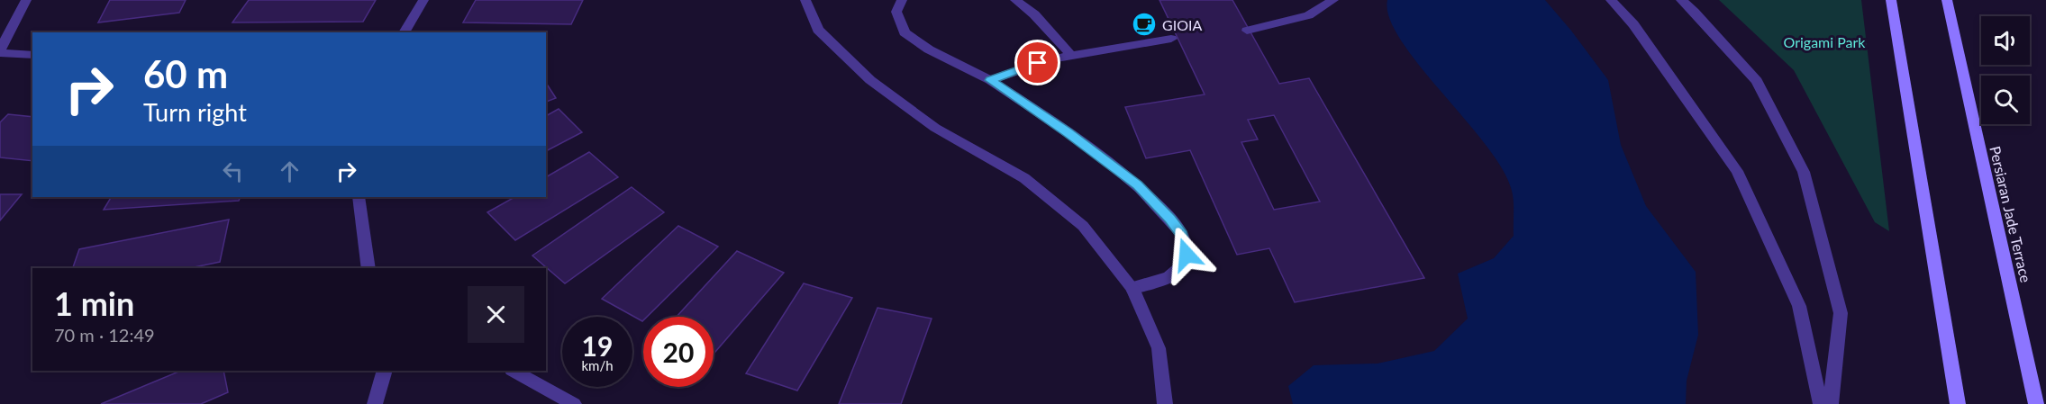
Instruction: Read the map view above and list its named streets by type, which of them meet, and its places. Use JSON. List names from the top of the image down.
{
  "streets": {
    "street": ["Persiaran Jade Terrace"]
  },
  "parks": ["Origami Park"],
  "places": {
    "cafe": ["GIOIA"]
  },
  "page": {
    "turn": ["60 m", "Turn right"],
    "heading": ["1 min", "70 m · 12:49"],
    "speed": "19 km/h",
    "limit": "20"
  }
}
